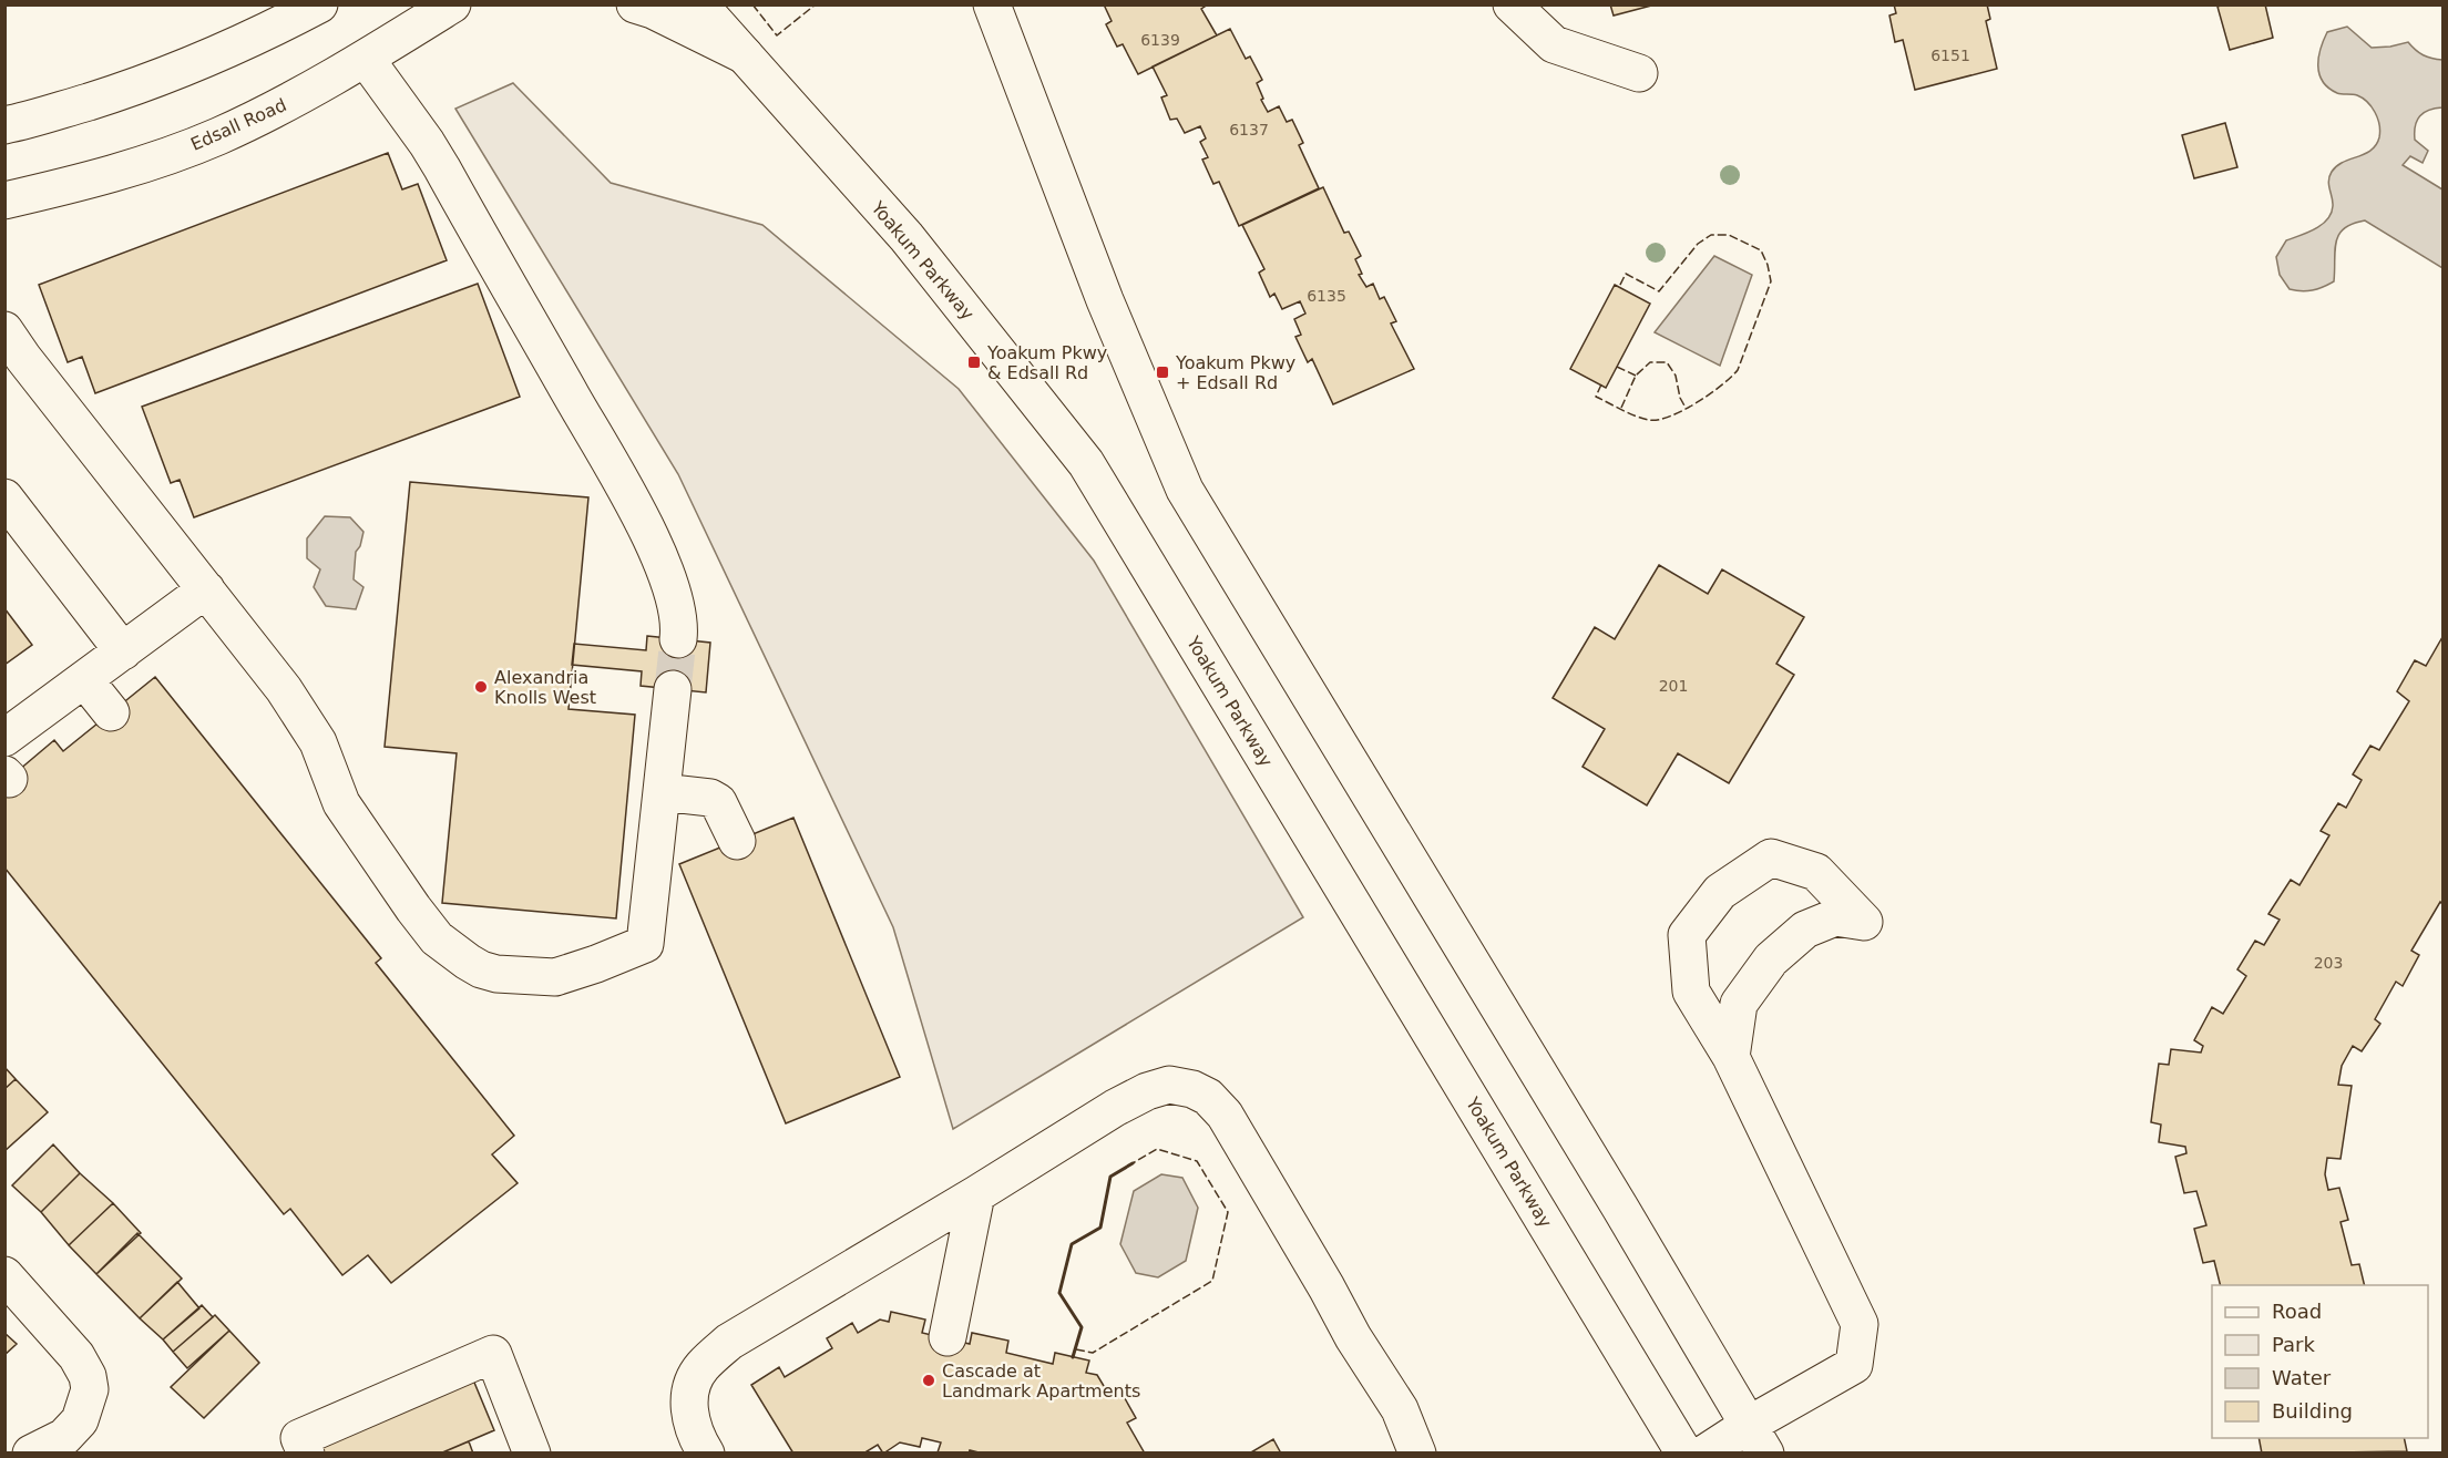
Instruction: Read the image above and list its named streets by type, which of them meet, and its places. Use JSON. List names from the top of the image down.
{
  "streets": {
    "street": ["Edsall Road", "Yoakum Parkway"]
  },
  "places": {
    "transit": ["Yoakum Pkwy & Edsall Rd", "Yoakum Pkwy + Edsall Rd"],
    "other": ["Alexandria Knolls West", "Cascade at Landmark Apartments"]
  },
  "house_numbers": [
    "6139",
    "6151",
    "6137",
    "6135",
    "201",
    "203"
  ],
  "legend": [
    "Road",
    "Park",
    "Water",
    "Building"
  ]
}
